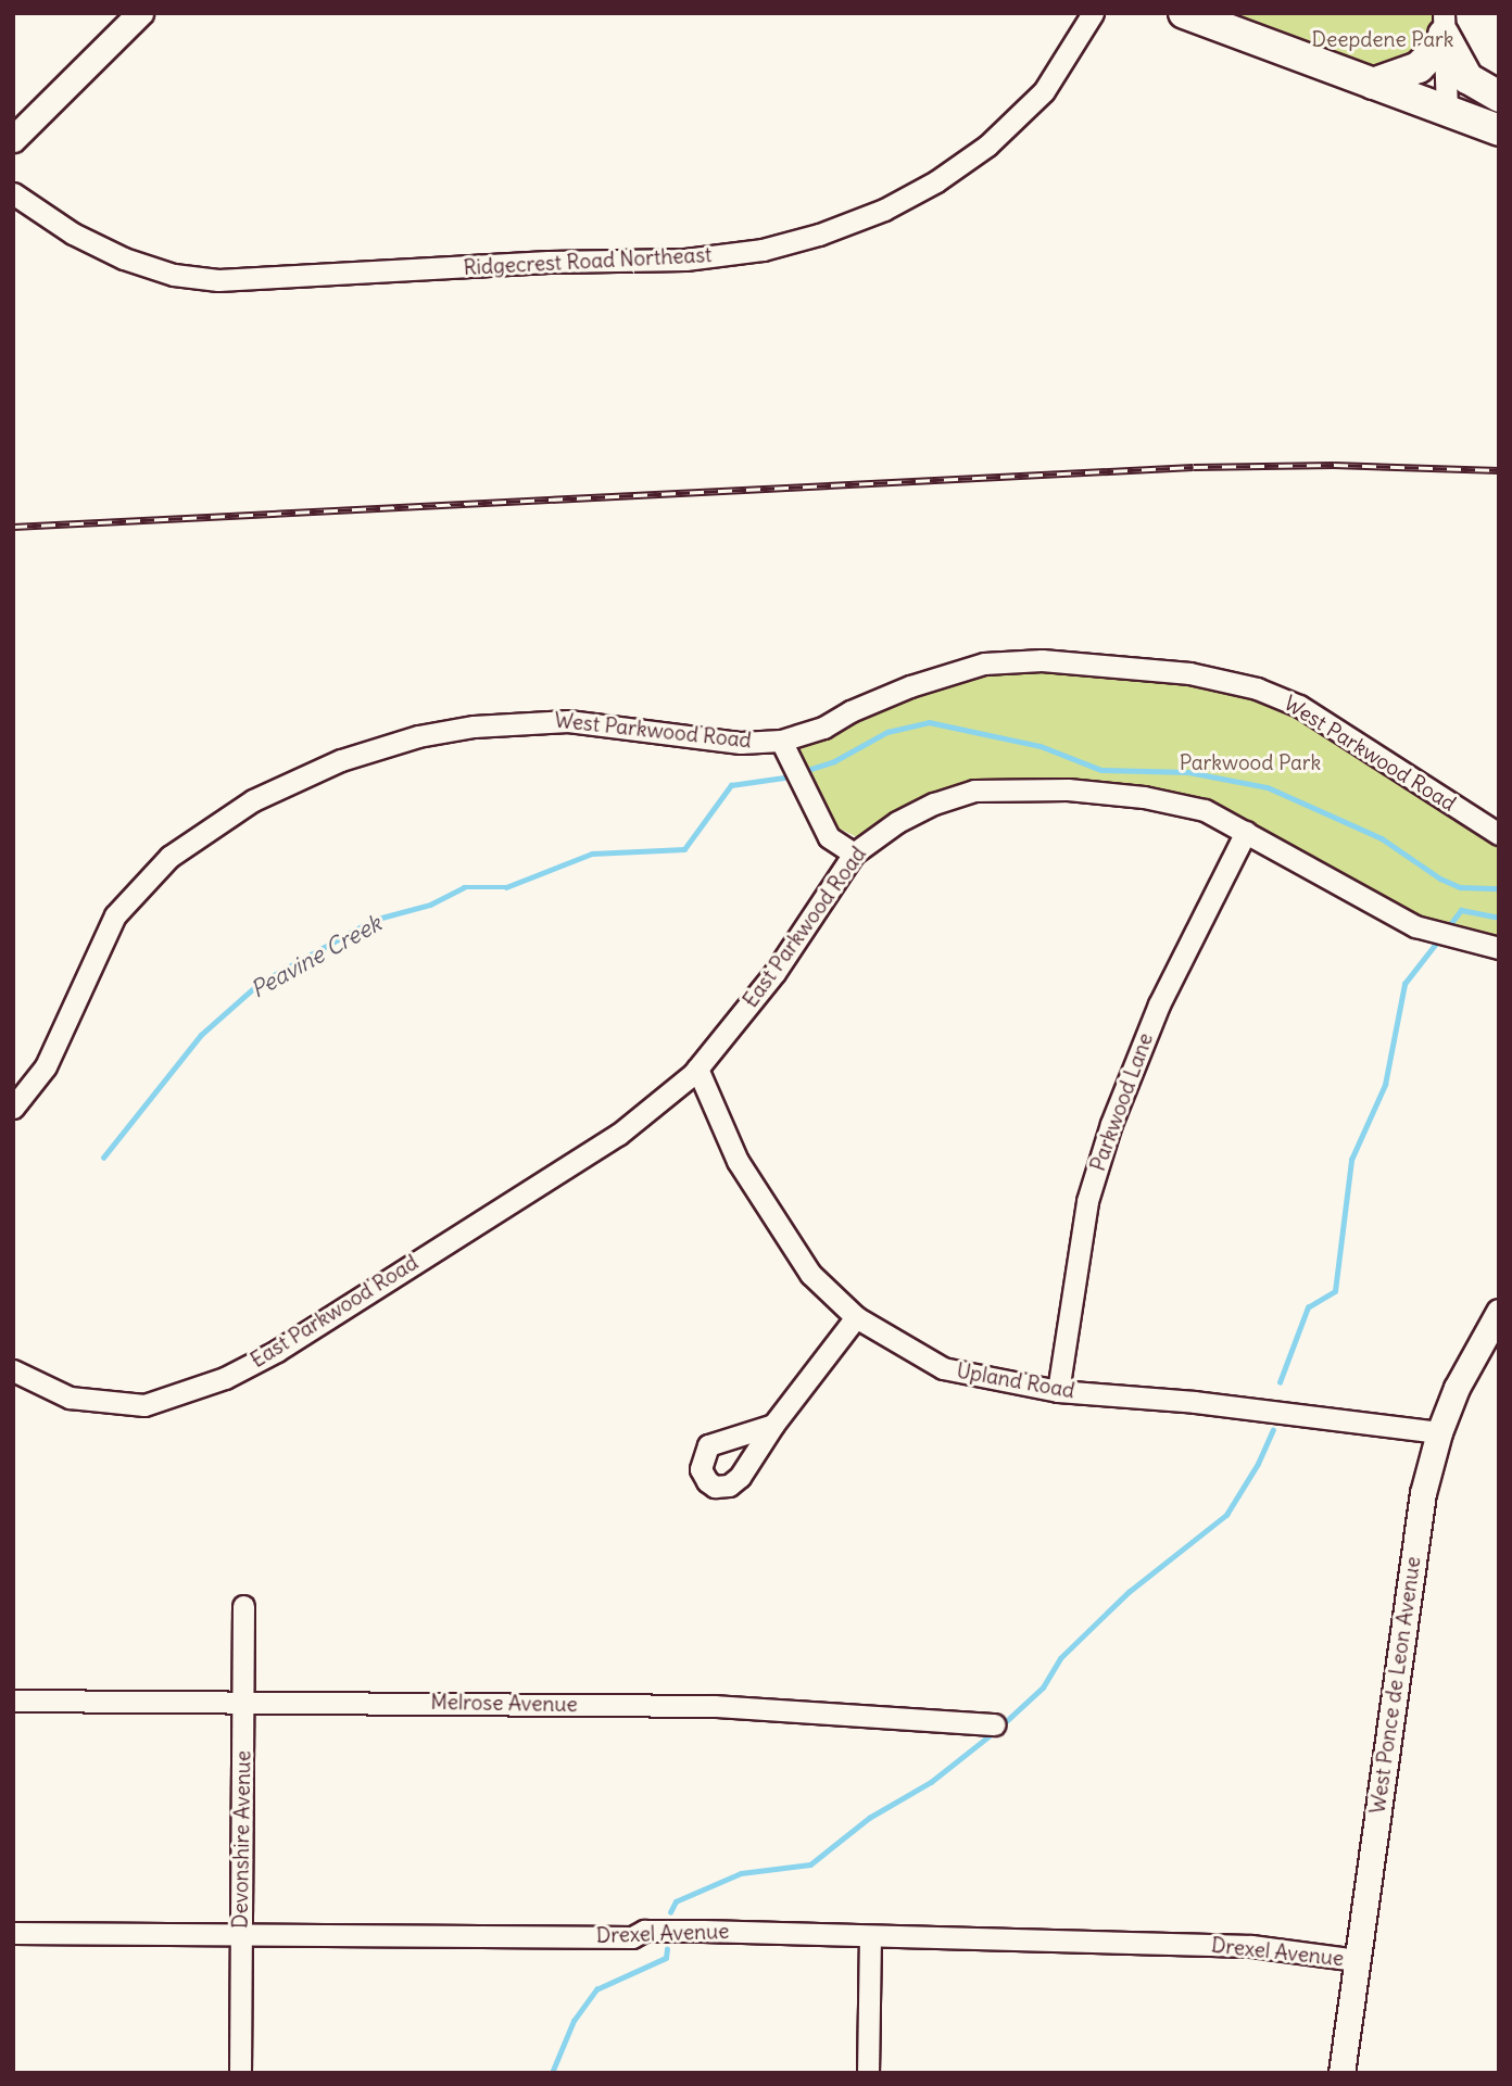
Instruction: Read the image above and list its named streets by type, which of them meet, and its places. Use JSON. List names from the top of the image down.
{
  "streets": {
    "main road": ["West Ponce de Leon Avenue"],
    "street": [
      "Ridgecrest Road Northeast",
      "West Parkwood Road",
      "East Parkwood Road",
      "Parkwood Lane",
      "Upland Road",
      "Melrose Avenue",
      "Devonshire Avenue",
      "Drexel Avenue"
    ]
  },
  "crossings": [
    ["East Parkwood Road", "Parkwood Lane"],
    ["East Parkwood Road", "Upland Road"],
    ["Parkwood Lane", "Upland Road"],
    ["Upland Road", "West Ponce de Leon Avenue"],
    ["West Ponce de Leon Avenue", "Drexel Avenue"],
    ["Melrose Avenue", "Devonshire Avenue"],
    ["Devonshire Avenue", "Drexel Avenue"]
  ],
  "water": ["Peavine Creek"],
  "parks": ["Deepdene Park", "Parkwood Park"]
}
